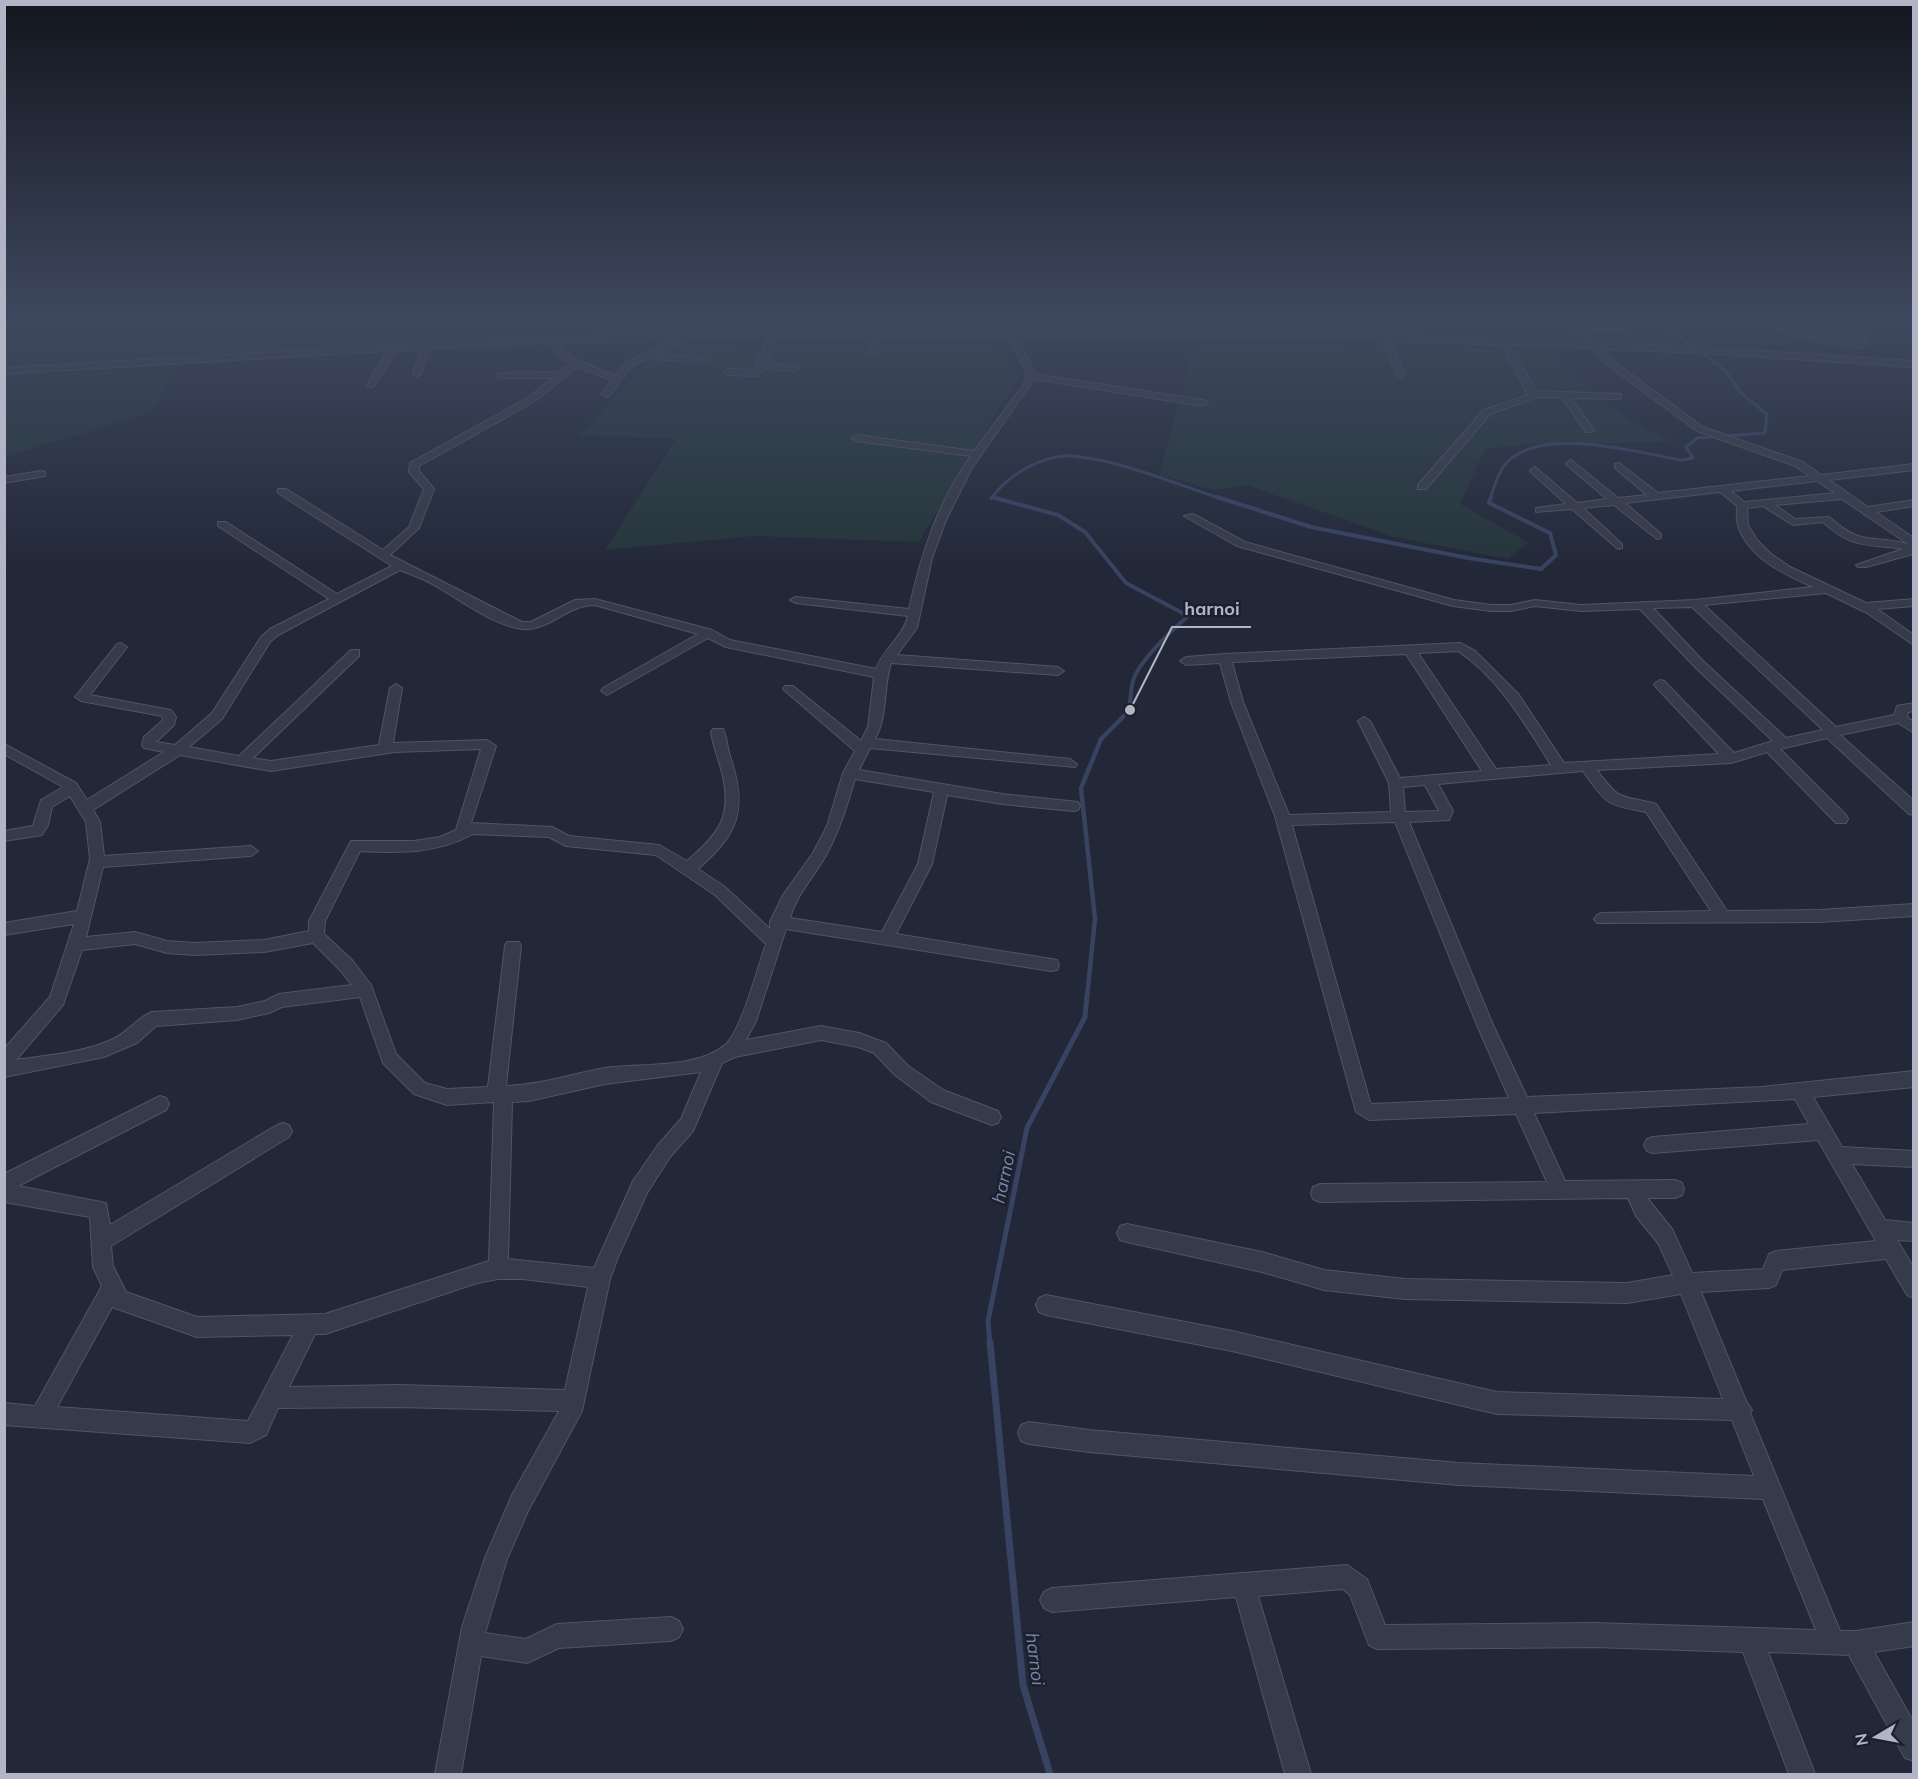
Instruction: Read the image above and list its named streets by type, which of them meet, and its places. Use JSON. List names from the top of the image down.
{
  "water": ["harnoi"],
  "places": ["harnoi"],
  "north": "left"
}
